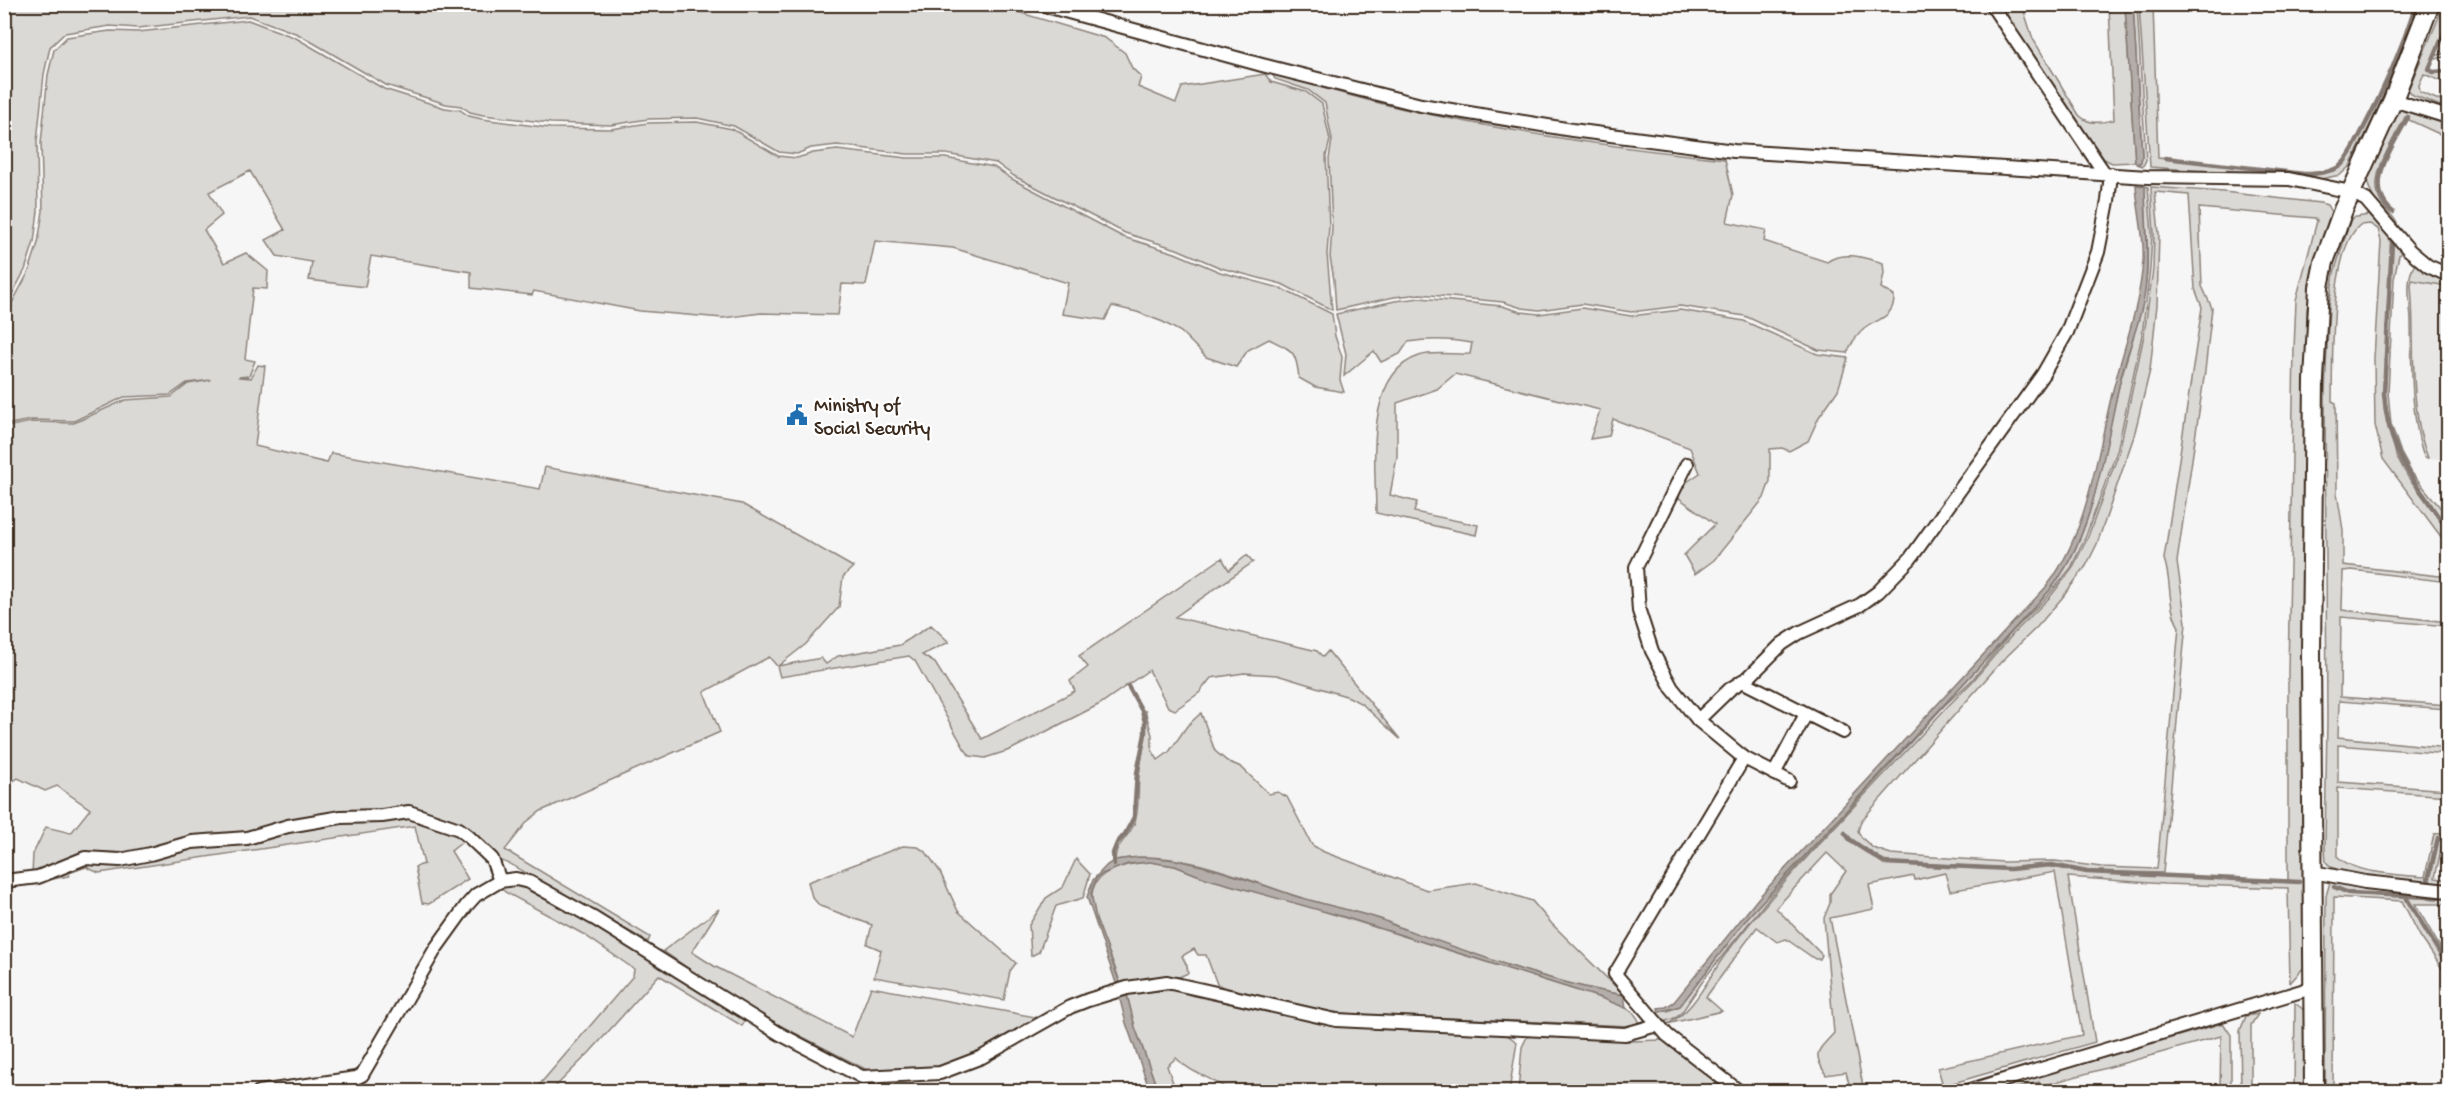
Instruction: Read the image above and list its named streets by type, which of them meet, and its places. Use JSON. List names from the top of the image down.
{
  "places": {
    "public building": ["Ministry of Social Security"]
  }
}
